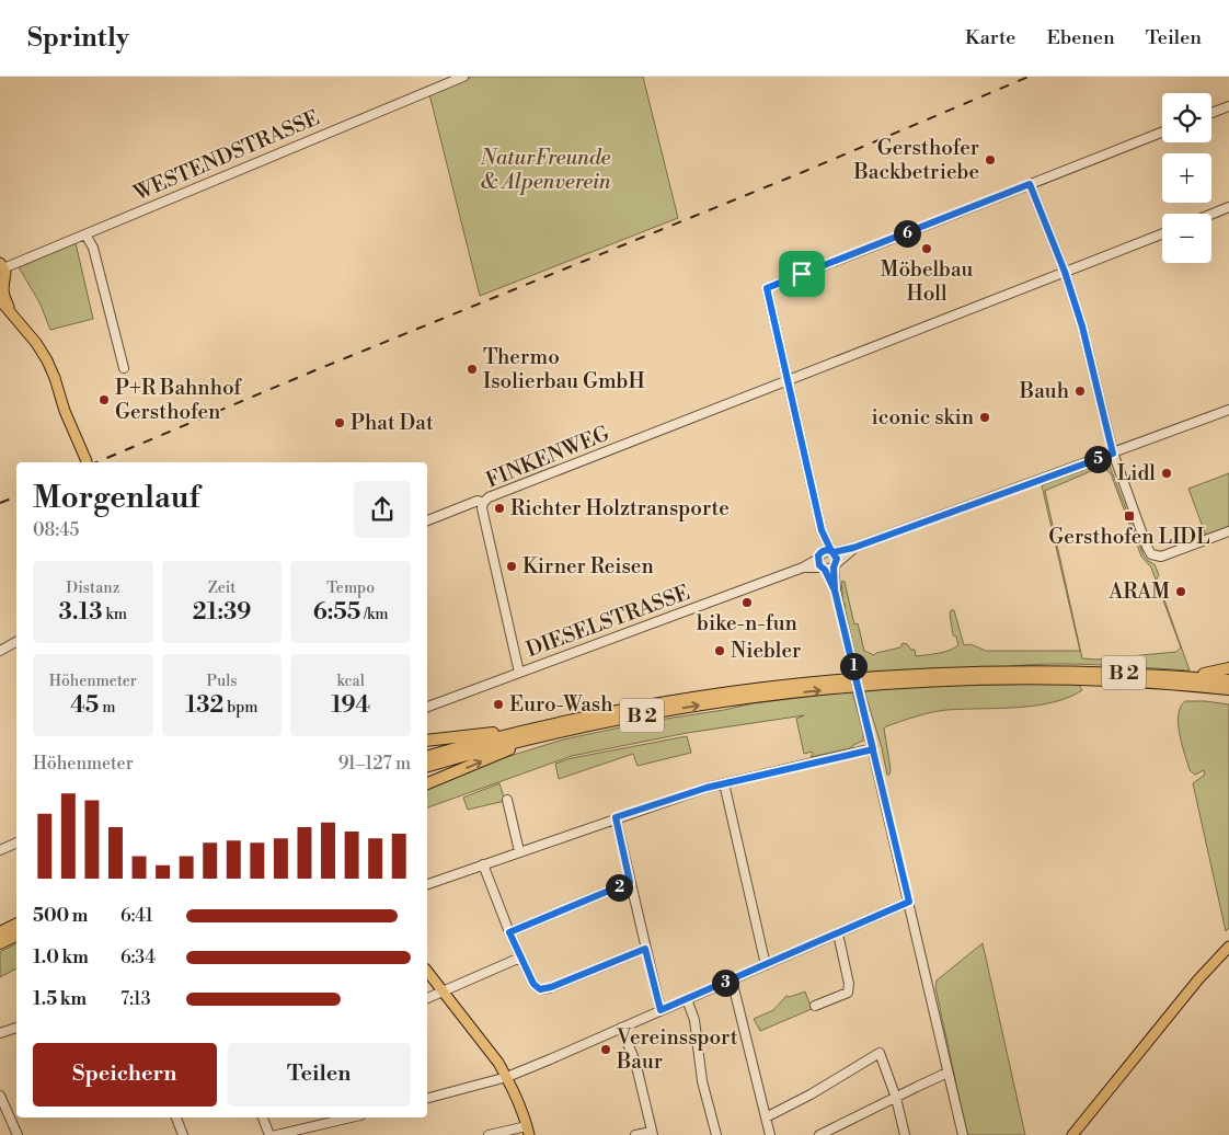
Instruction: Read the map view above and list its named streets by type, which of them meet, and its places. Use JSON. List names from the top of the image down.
{
  "streets": {
    "highway": ["B 2"],
    "street": ["WESTENDSTRASSE", "FINKENWEG", "DIESELSTRASSE"]
  },
  "crossings": [
    ["FINKENWEG", "DIESELSTRASSE"]
  ],
  "parks": ["NaturFreunde & Alpenverein"],
  "places": {
    "other": [
      "Gersthofer Backbetriebe",
      "Möbelbau Holl",
      "Thermo Isolierbau GmbH",
      "Bauh",
      "P+R Bahnhof Gersthofen",
      "iconic skin",
      "Phat Dat",
      "Lidl",
      "Richter Holztransporte",
      "Kirner Reisen",
      "ARAM",
      "bike-n-fun",
      "Niebler",
      "Euro-Wash",
      "Vereinssport Baur"
    ],
    "transit": ["Gersthofen LIDL"]
  },
  "page": {
    "header": "Sprintly",
    "nav": ["Karte", "Ebenen", "Teilen"],
    "map_buttons": ["+", "−"],
    "pins": [
      "6",
      "5",
      "1",
      "2",
      "3"
    ],
    "heading": ["Morgenlauf", "08:45"],
    "stats": [
      ["Distanz", "3.13 km"],
      ["Zeit", "21:39"],
      ["Tempo", "6:55 /km"],
      ["Höhenmeter", "45 m"],
      ["Puls", "132 bpm"],
      ["kcal", "194"]
    ],
    "chart": ["Höhenmeter", "91–127 m"],
    "list": [
      {
        "name": "500 m",
        "note": "6:41"
      },
      {
        "name": "1.0 km",
        "note": "6:34"
      },
      {
        "name": "1.5 km",
        "note": "7:13"
      }
    ],
    "buttons": ["Speichern", "Teilen"]
  }
}
